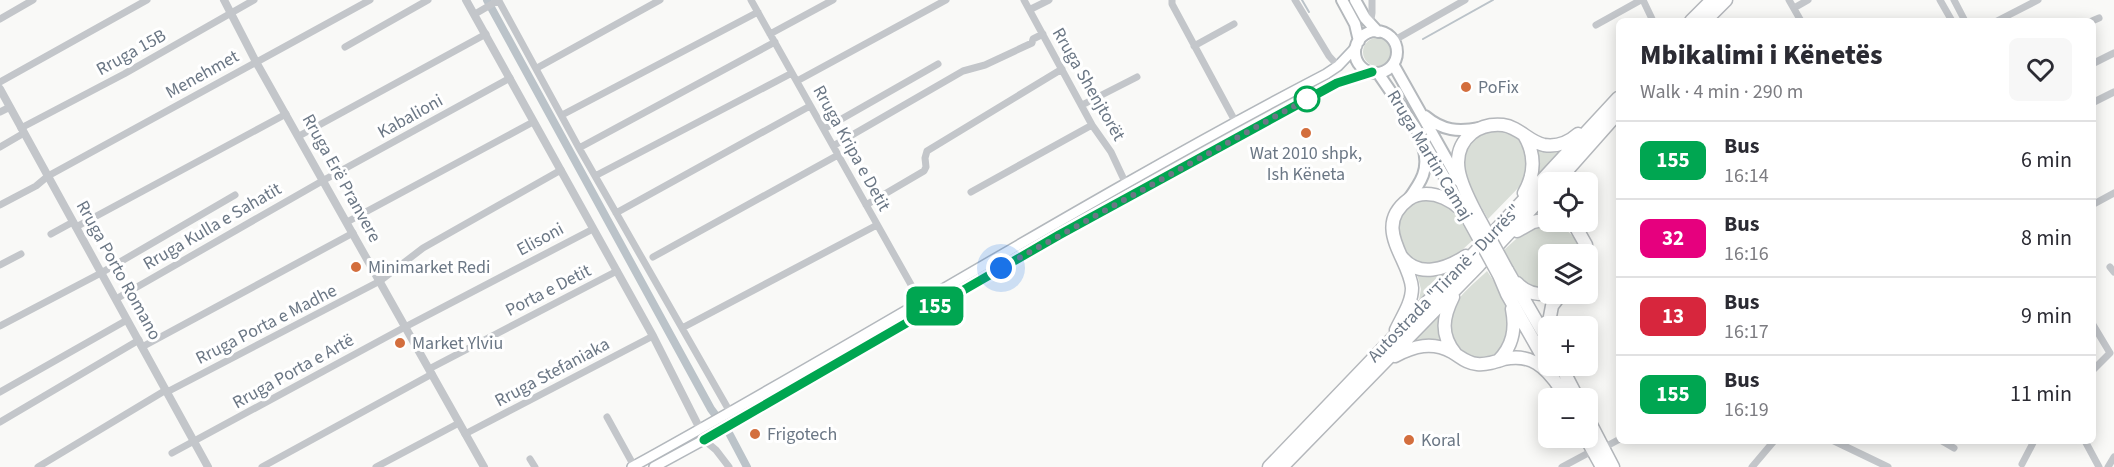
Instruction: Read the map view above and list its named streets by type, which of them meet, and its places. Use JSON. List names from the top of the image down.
{
  "streets": {
    "highway": ["Rruga Martin Camaj", "Autostrada \"Tiranë - Durrës\""],
    "street": [
      "Rruga 15B",
      "Menehmet",
      "Rruga Shenjtorët",
      "Kabalioni",
      "Rruga Kripa e Detit",
      "Rruga Erë Pranvere",
      "Rruga Kulla e Sahatit",
      "Elisoni",
      "Rruga Porto Romano",
      "Porta e Detit",
      "Rruga Porta e Madhe",
      "Rruga Porta e Artë",
      "Rruga Stefaniaka"
    ]
  },
  "crossings": [
    ["Rruga 15B", "Rruga Erë Pranvere"],
    ["Rruga 15B", "Rruga Porto Romano"],
    ["Menehmet", "Rruga Erë Pranvere"],
    ["Menehmet", "Rruga Porto Romano"],
    ["Kabalioni", "Rruga Erë Pranvere"],
    ["Kabalioni", "Rruga Kulla e Sahatit"],
    ["Rruga Erë Pranvere", "Rruga Kulla e Sahatit"],
    ["Rruga Erë Pranvere", "Elisoni"],
    ["Rruga Erë Pranvere", "Porta e Detit"],
    ["Rruga Erë Pranvere", "Rruga Porta e Madhe"],
    ["Rruga Erë Pranvere", "Rruga Porta e Artë"],
    ["Rruga Erë Pranvere", "Rruga Stefaniaka"],
    ["Rruga Kulla e Sahatit", "Rruga Porto Romano"],
    ["Elisoni", "Rruga Porta e Artë"],
    ["Rruga Porto Romano", "Rruga Porta e Madhe"],
    ["Rruga Porto Romano", "Rruga Porta e Artë"]
  ],
  "places": [
    "PoFix",
    "Wat 2010 shpk, Ish Këneta",
    "Minimarket Redi",
    "Market Ylviu",
    "Frigotech",
    "Koral"
  ],
  "lines": ["bus line 155"],
  "page": {
    "on_map": "155",
    "heading": ["Mbikalimi i Kënetës", "Walk · 4 min · 290 m"],
    "list": [
      {
        "mark": "155",
        "name": "Bus",
        "note": "16:14",
        "value": "6 min"
      },
      {
        "mark": "32",
        "name": "Bus",
        "note": "16:16",
        "value": "8 min"
      },
      {
        "mark": "13",
        "name": "Bus",
        "note": "16:17",
        "value": "9 min"
      },
      {
        "mark": "155",
        "name": "Bus",
        "note": "16:19",
        "value": "11 min"
      }
    ],
    "map_buttons": ["+", "−"]
  }
}
